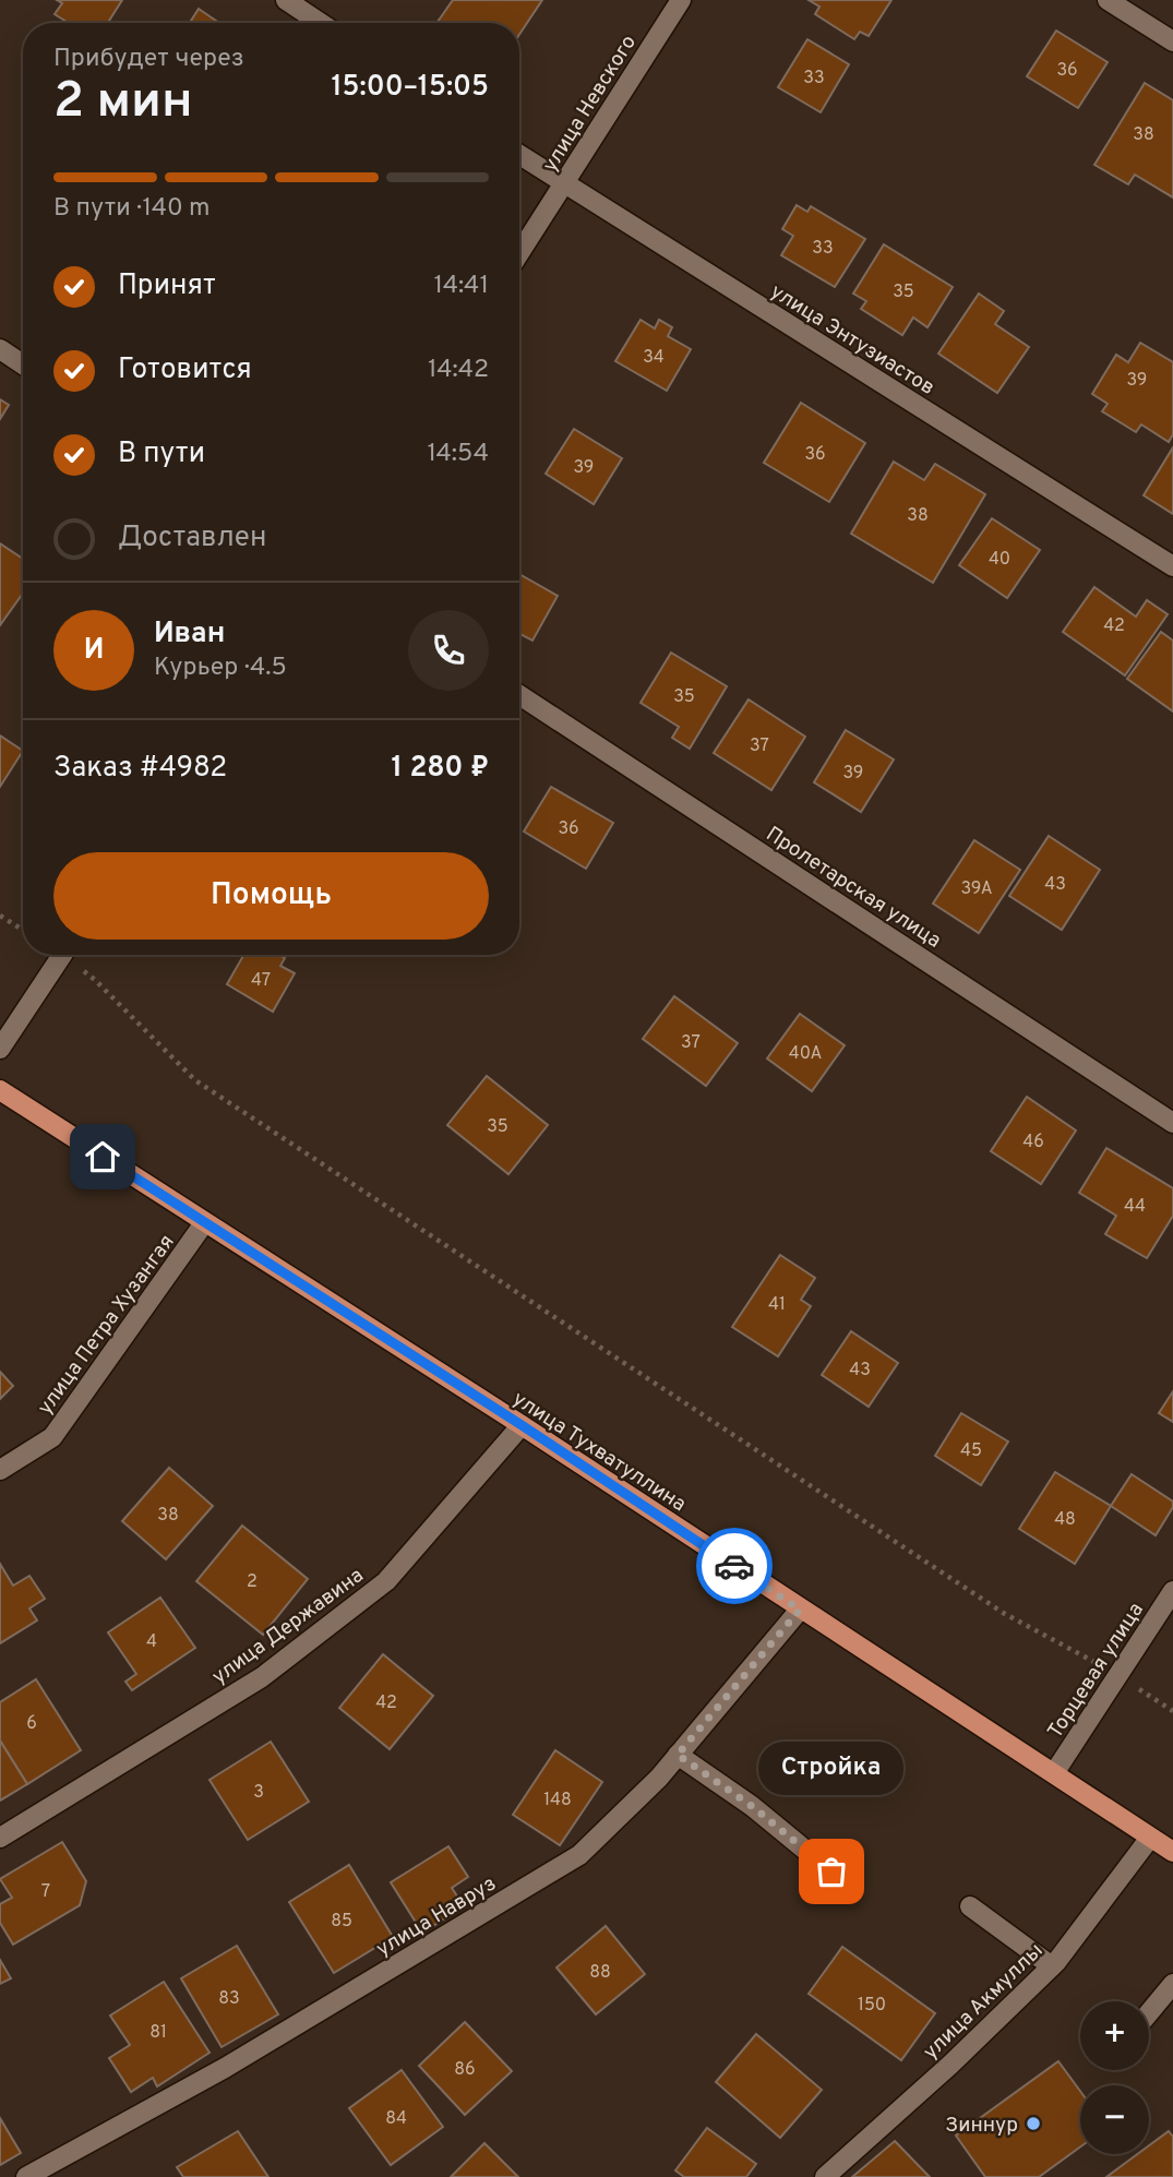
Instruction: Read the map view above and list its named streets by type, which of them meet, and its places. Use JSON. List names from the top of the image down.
{
  "streets": {
    "main road": ["улица Тухватуллина"],
    "street": [
      "улица Невского",
      "улица Энтузиастов",
      "Пролетарская улица",
      "улица Петра Хузангая",
      "улица Державина",
      "Торцевая улица",
      "улица Навруз",
      "улица Акмуллы"
    ]
  },
  "crossings": [
    ["улица Невского", "улица Энтузиастов"],
    ["улица Петра Хузангая", "улица Тухватуллина"],
    ["улица Тухватуллина", "улица Державина"],
    ["улица Тухватуллина", "Торцевая улица"],
    ["улица Тухватуллина", "улица Навруз"],
    ["улица Тухватуллина", "улица Акмуллы"]
  ],
  "places": ["Стройка", "Зиннур"],
  "house_numbers": [
    "36",
    "33",
    "38",
    "33",
    "35",
    "34",
    "39",
    "36",
    "39",
    "38",
    "40",
    "42",
    "35",
    "37",
    "39",
    "36",
    "43",
    "39А",
    "47",
    "37",
    "40А",
    "35",
    "46",
    "44",
    "41",
    "43",
    "45",
    "38",
    "48",
    "2",
    "4",
    "42",
    "6",
    "3",
    "148",
    "7",
    "85",
    "88",
    "83",
    "150",
    "81",
    "86",
    "84"
  ],
  "page": {
    "heading": ["2 мин", "Прибудет через", "15:00–15:05"],
    "panel": [
      "Иван",
      "Курьер · 4.5",
      "Заказ #4982",
      "1 280 ₽"
    ],
    "bar": "В пути · 140 m",
    "list": [
      ["Принят", "14:41"],
      ["Готовится", "14:42"],
      ["В пути", "14:54"],
      "Доставлен"
    ],
    "round": "И",
    "buttons": "Помощь",
    "bubble": "Стройка",
    "map_buttons": ["+", "−"]
  }
}
